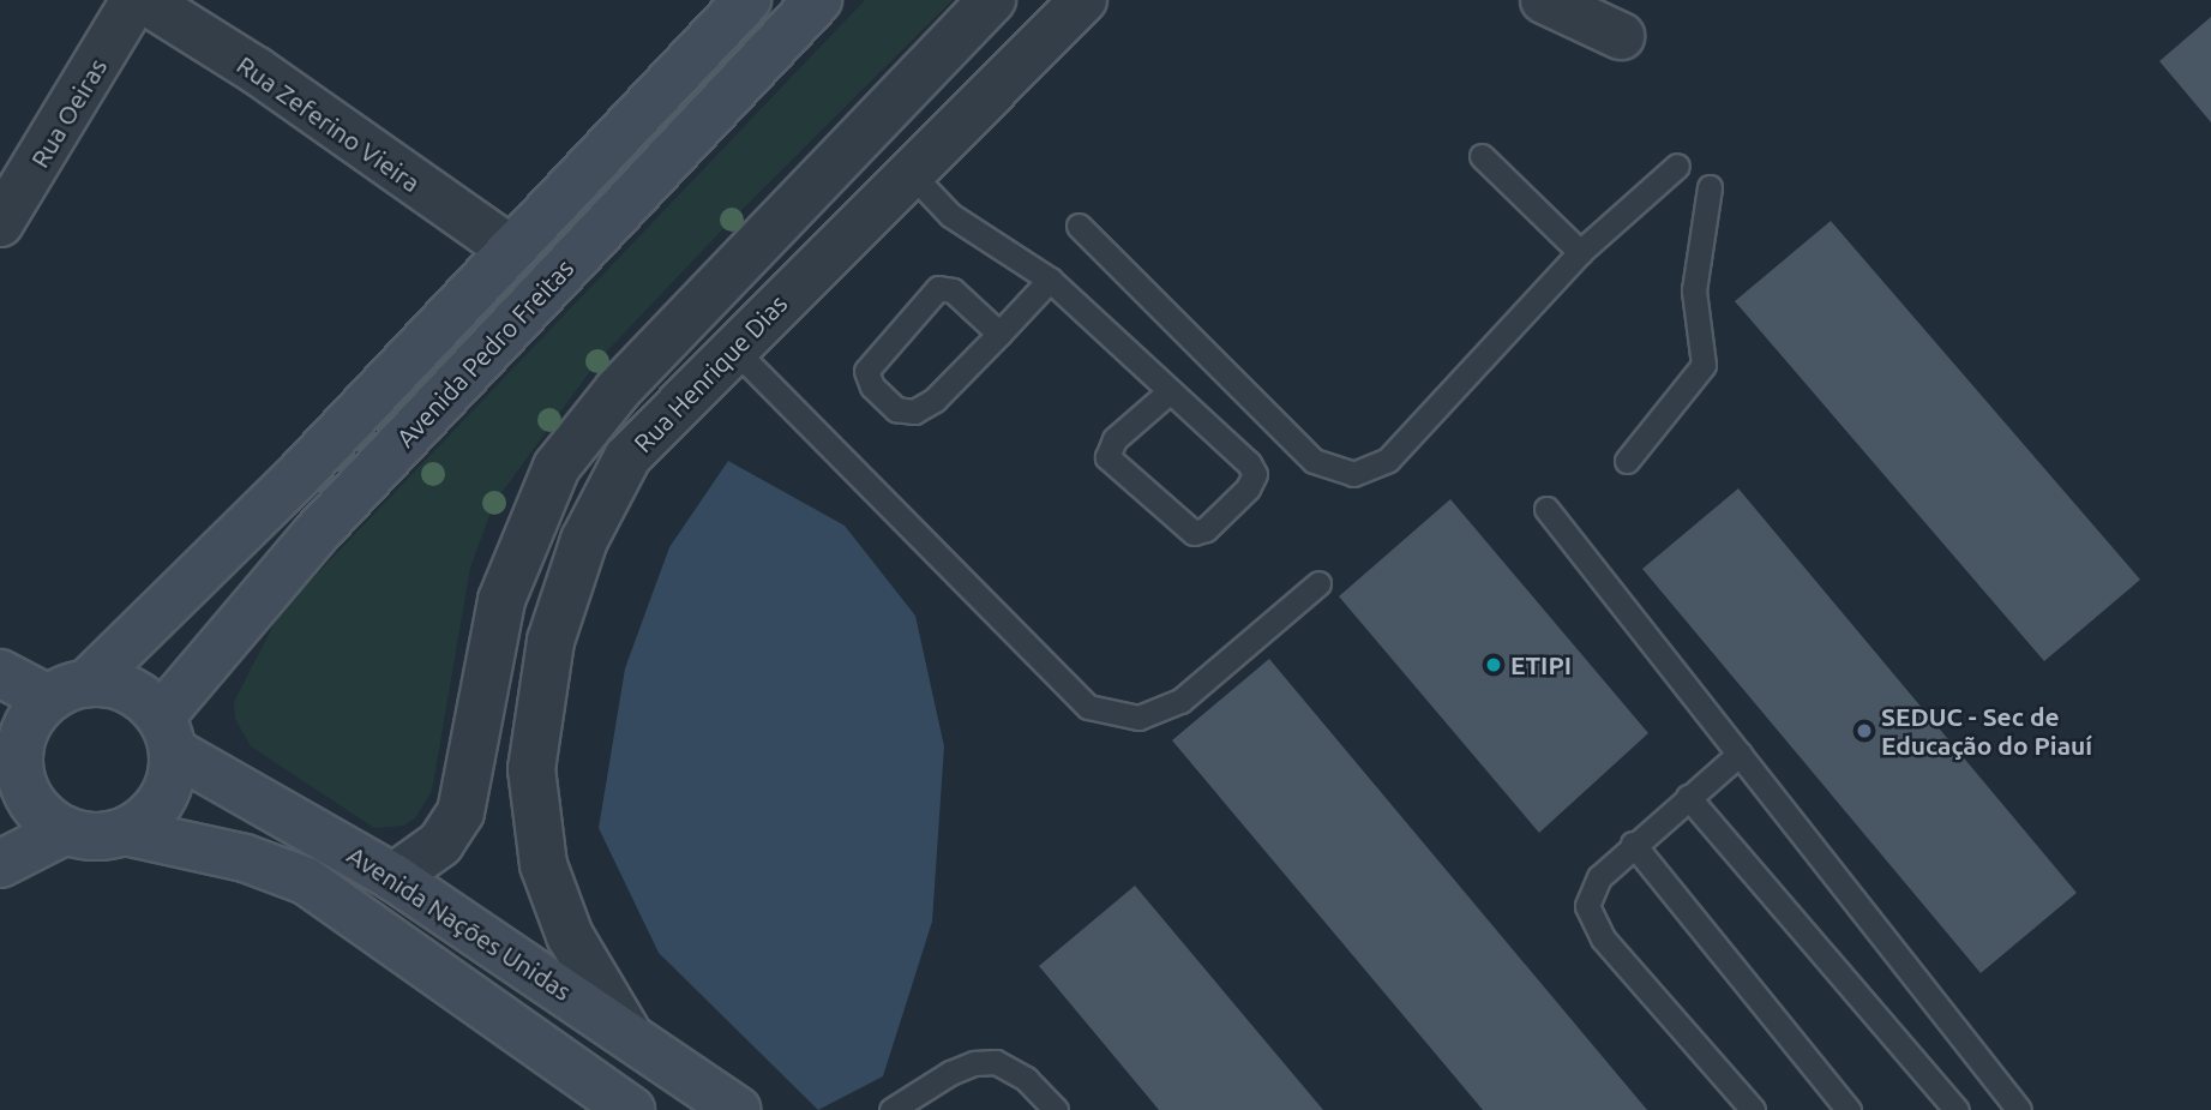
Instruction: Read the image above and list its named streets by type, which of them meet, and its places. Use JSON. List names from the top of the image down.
{
  "streets": {
    "main road": ["Avenida Pedro Freitas", "Avenida Nações Unidas"],
    "street": ["Rua Oeiras", "Rua Zeferino Vieira", "Rua Henrique Dias"]
  },
  "crossings": [
    ["Rua Zeferino Vieira", "Avenida Pedro Freitas"],
    ["Avenida Pedro Freitas", "Avenida Nações Unidas"],
    ["Rua Henrique Dias", "Avenida Nações Unidas"]
  ],
  "places": ["ETIPI", "SEDUC - Sec de Educação do Piauí"]
}
